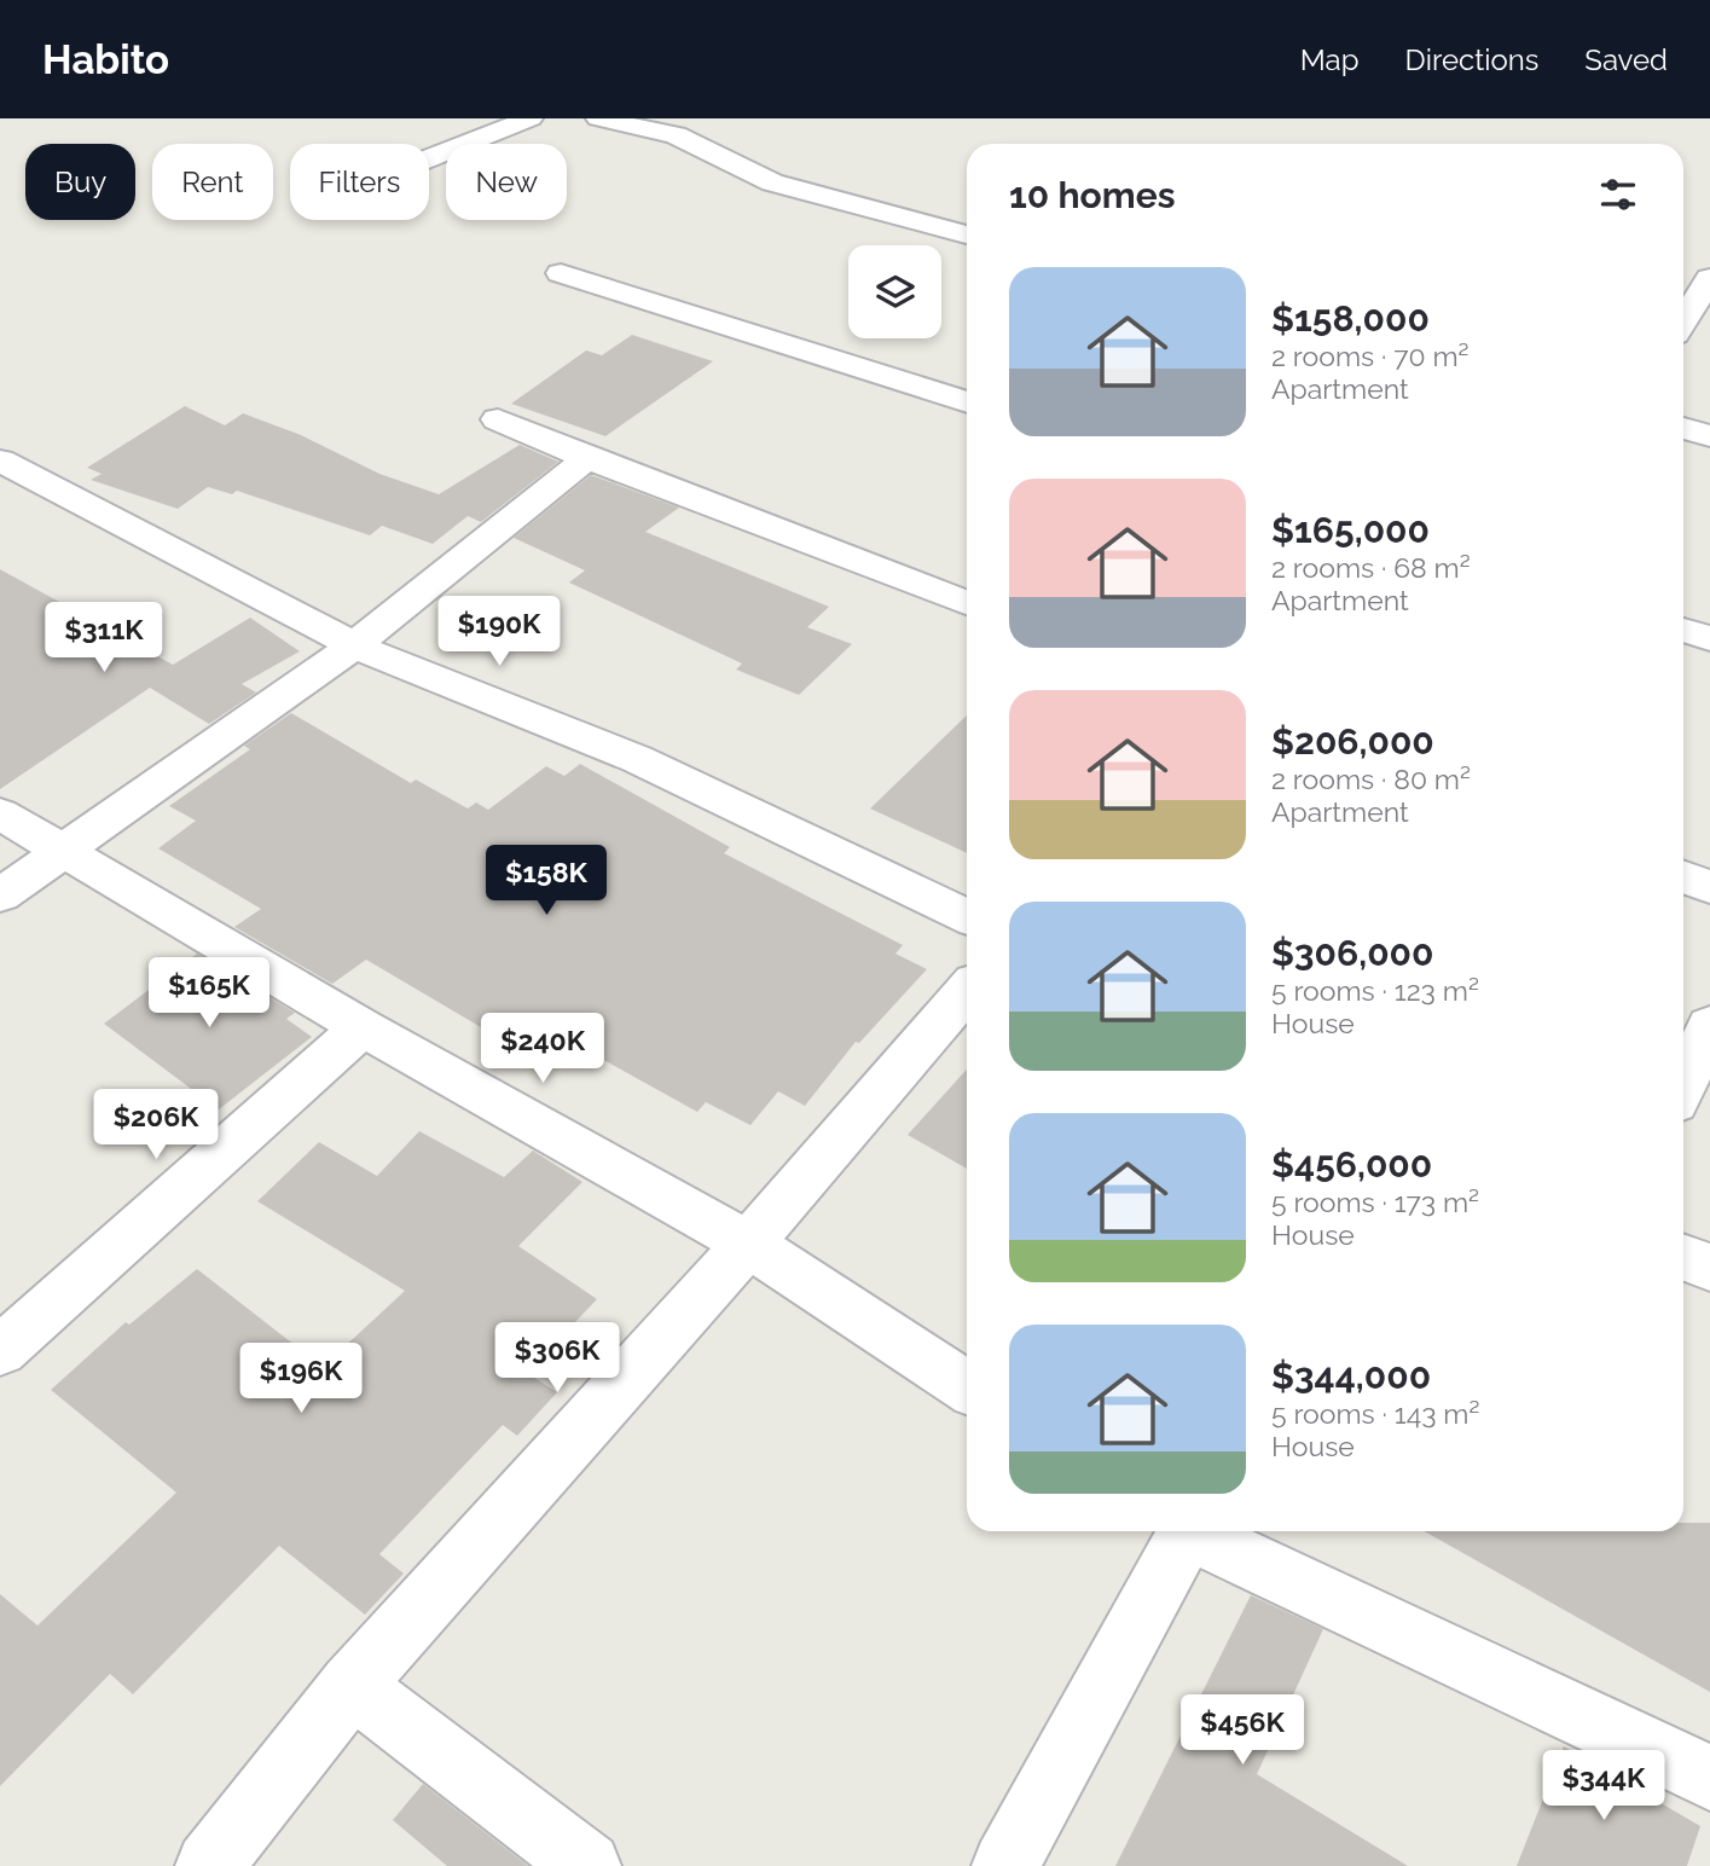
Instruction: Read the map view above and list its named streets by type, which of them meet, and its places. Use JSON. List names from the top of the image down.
{
  "page": {
    "header": "Habito",
    "nav": ["Map", "Directions", "Saved"],
    "chip": [
      "Buy",
      "Rent",
      "Filters",
      "New"
    ],
    "heading": "10 homes",
    "list": [
      {
        "name": "$158,000",
        "note": "2 rooms · 70 m² · Apartment"
      },
      {
        "name": "$165,000",
        "note": "2 rooms · 68 m² · Apartment"
      },
      {
        "name": "$206,000",
        "note": "2 rooms · 80 m² · Apartment"
      },
      {
        "name": "$306,000",
        "note": "5 rooms · 123 m² · House"
      },
      {
        "name": "$456,000",
        "note": "5 rooms · 173 m² · House"
      },
      {
        "name": "$344,000",
        "note": "5 rooms · 143 m² · House"
      }
    ],
    "price": [
      "$190K",
      "$311K",
      "$158K",
      "$165K",
      "$240K",
      "$206K",
      "$306K",
      "$196K",
      "$456K",
      "$344K"
    ]
  }
}
